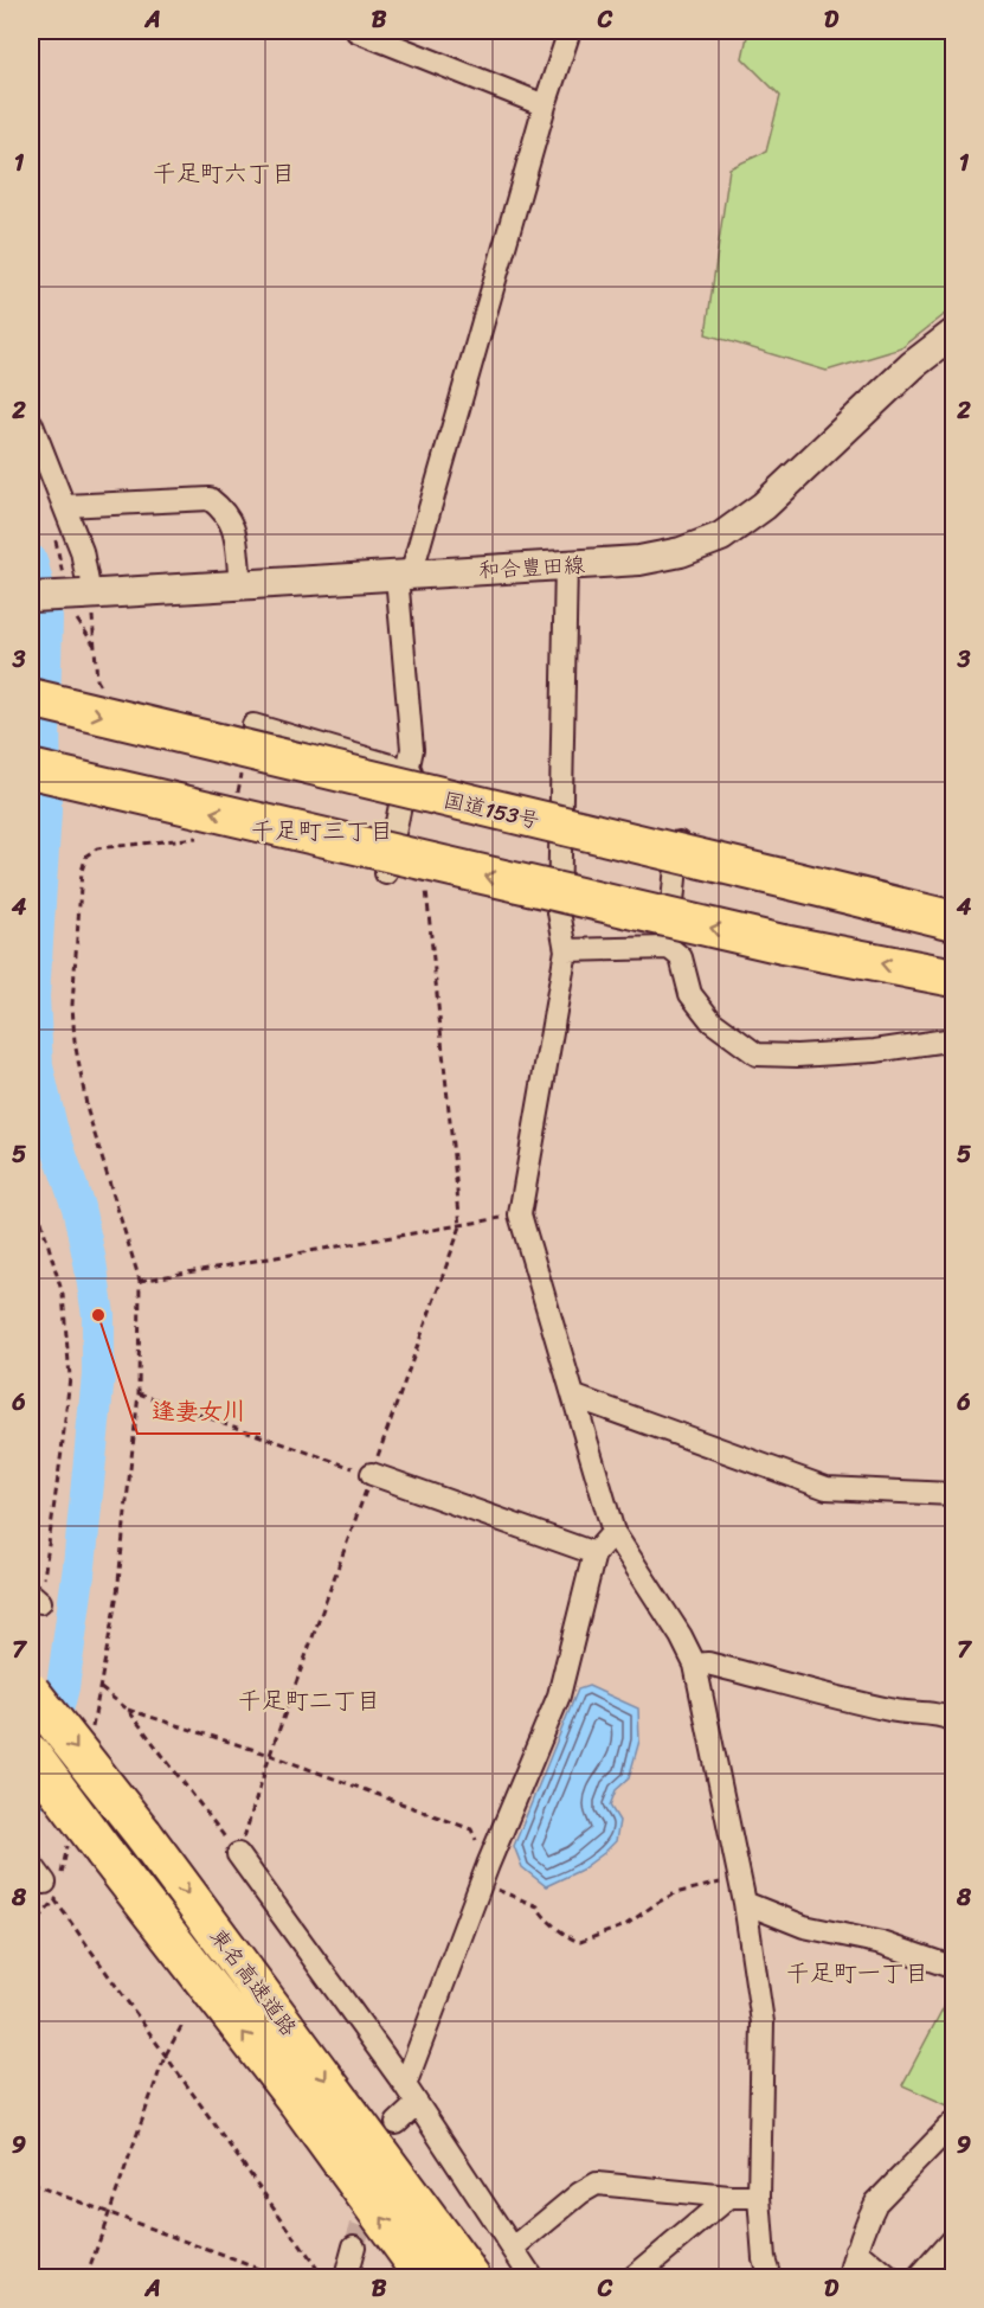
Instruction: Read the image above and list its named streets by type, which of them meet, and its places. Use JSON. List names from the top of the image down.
{
  "streets": {
    "highway": ["国道153号", "東名高速道路"],
    "main road": ["和合豊田線"]
  },
  "districts": [
    "千足町六丁目",
    "千足町三丁目",
    "千足町二丁目",
    "千足町一丁目"
  ],
  "places": ["逢妻女川"],
  "grid": {
    "columns": [
      "A",
      "B",
      "C",
      "D"
    ],
    "rows": [
      "1",
      "2",
      "3",
      "4",
      "5",
      "6",
      "7",
      "8",
      "9"
    ]
  }
}
